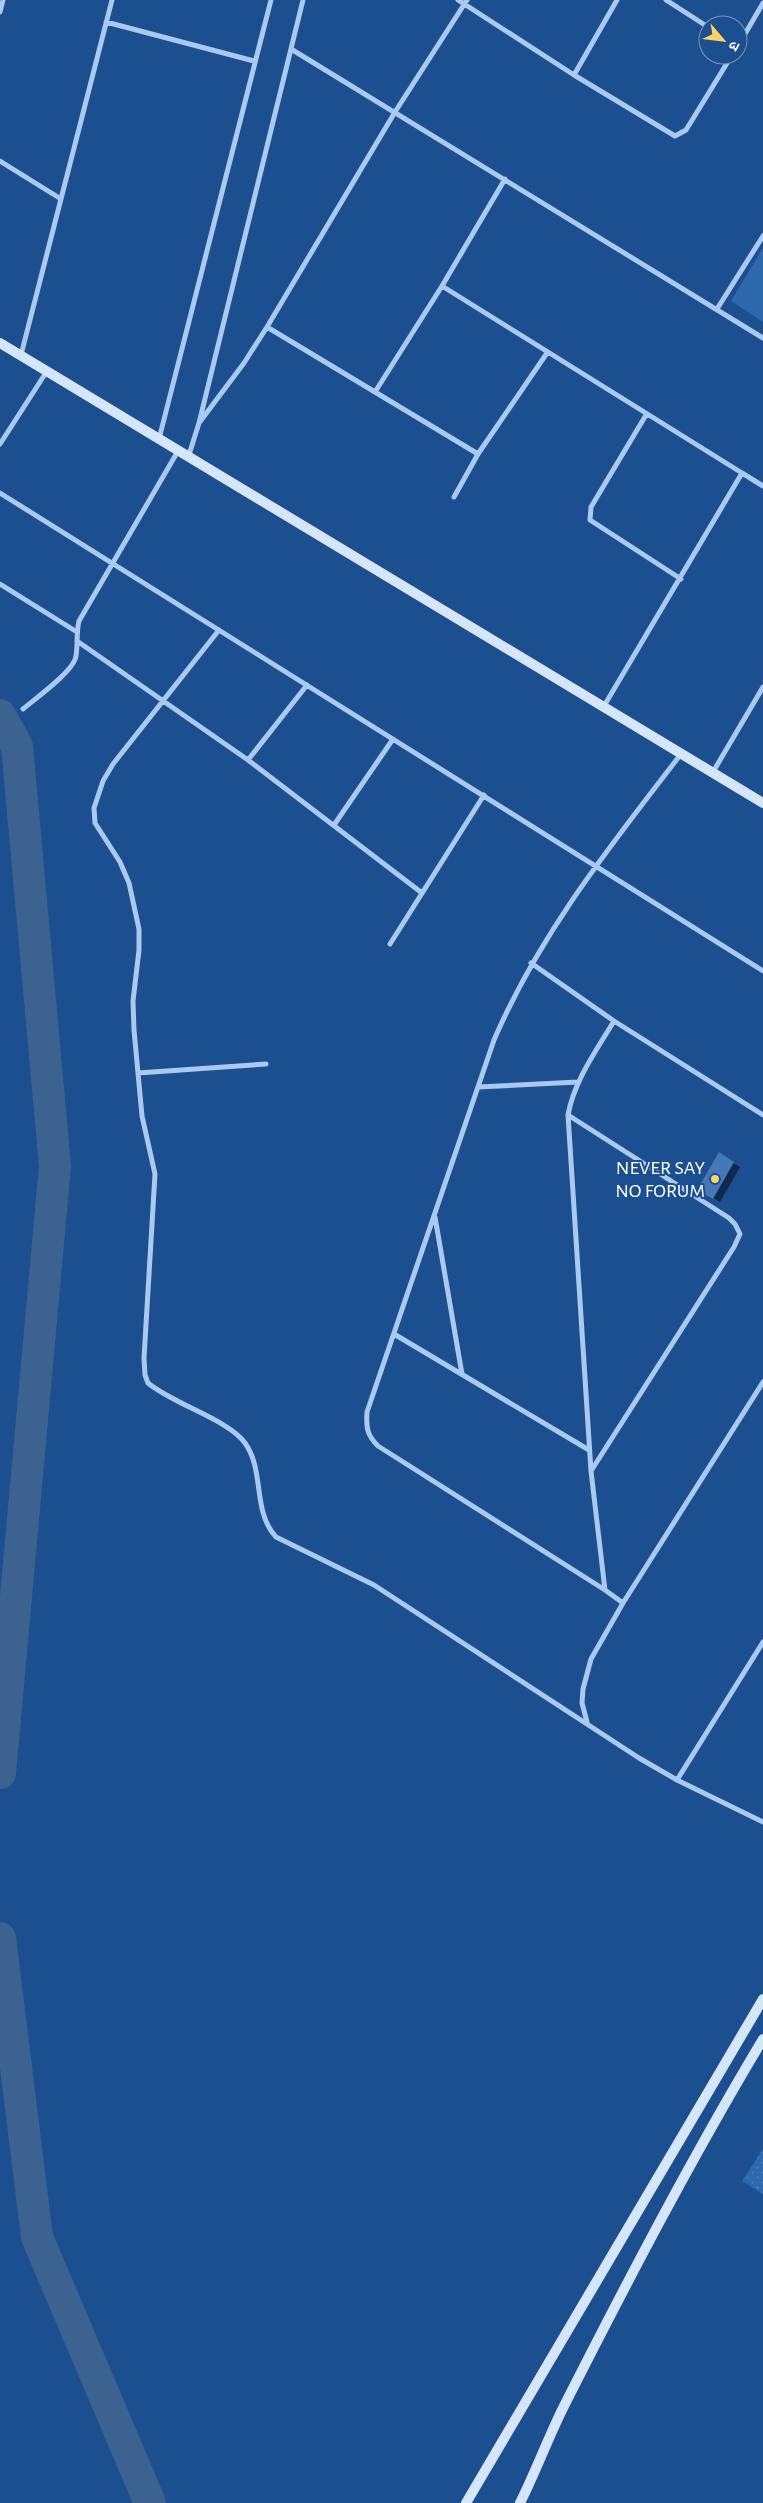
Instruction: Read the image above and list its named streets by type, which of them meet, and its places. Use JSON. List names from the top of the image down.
{
  "places": ["NEVER SAY NO FORUM"],
  "north": "bottom right"
}
